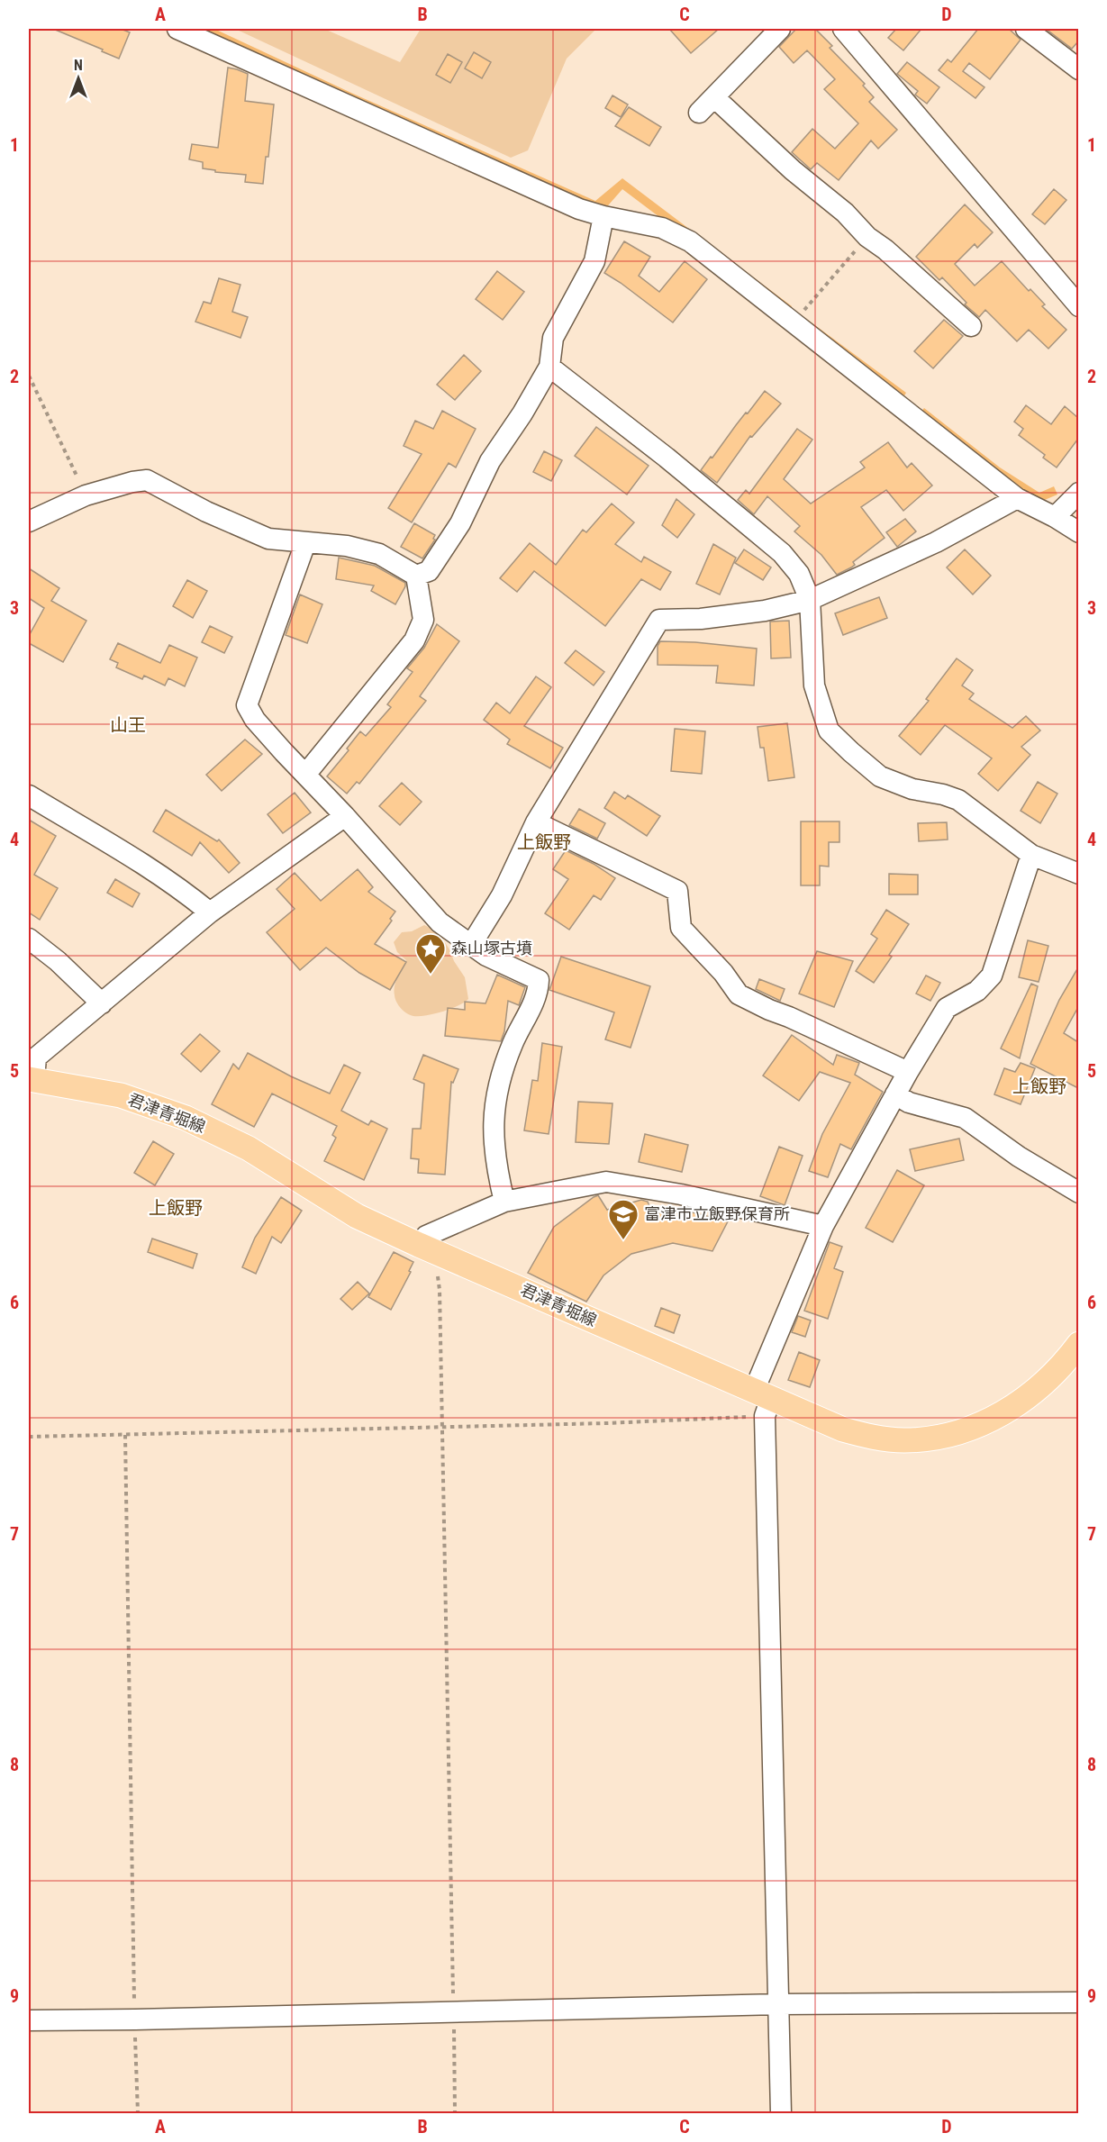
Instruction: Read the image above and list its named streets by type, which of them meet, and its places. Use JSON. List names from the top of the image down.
{
  "streets": {
    "main road": ["君津青堀線"]
  },
  "districts": [
    "山王",
    "上飯野",
    "上飯野",
    "上飯野"
  ],
  "places": {
    "place": ["森山塚古墳"],
    "school or university": ["富津市立飯野保育所"]
  },
  "north": "top",
  "grid": {
    "columns": [
      "A",
      "B",
      "C",
      "D"
    ],
    "rows": [
      "1",
      "2",
      "3",
      "4",
      "5",
      "6",
      "7",
      "8",
      "9"
    ]
  }
}
